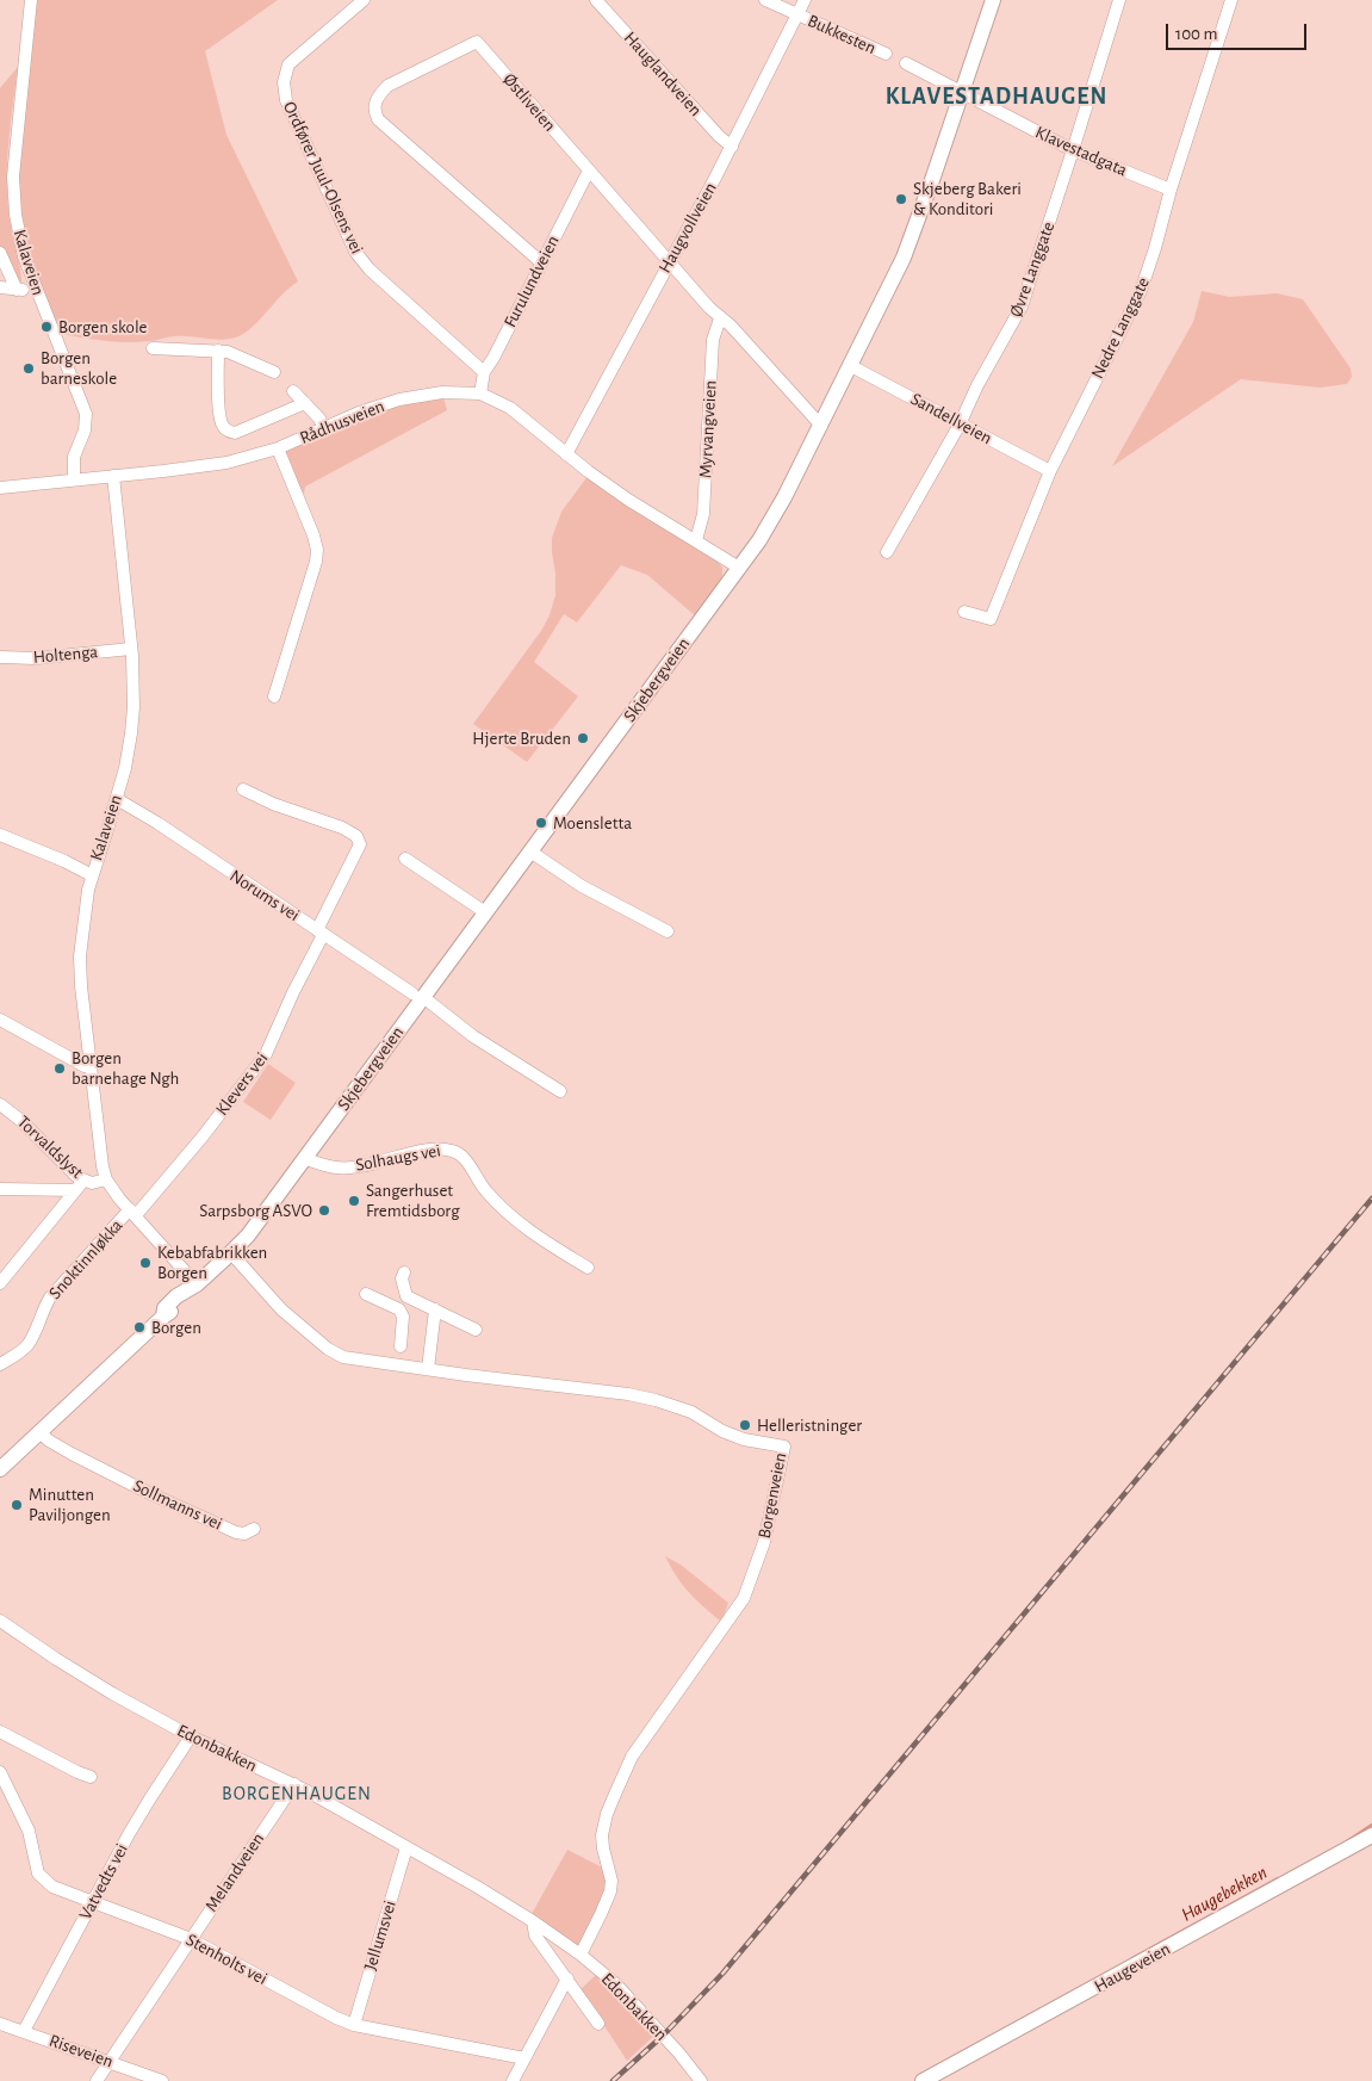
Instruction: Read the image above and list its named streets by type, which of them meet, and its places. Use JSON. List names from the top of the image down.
{
  "streets": {
    "main road": ["Skjebergveien", "Haugeveien"],
    "street": [
      "Bukkesten",
      "Hauglandveien",
      "Østliveien",
      "Klavestadgata",
      "Ordfører Juul-Olsens vei",
      "Haugvollveien",
      "Kalaveien",
      "Øvre Langgate",
      "Furulundveien",
      "Nedre Langgate",
      "Sandellveien",
      "Rådhusveien",
      "Myrvangveien",
      "Holtenga",
      "Norums vei",
      "Klevers vei",
      "Torvaldslyst",
      "Solhaugs vei",
      "Snoktinnløkka",
      "Borgenveien",
      "Sollmanns vei",
      "Edonbakken",
      "Melandveien",
      "Vatvedts vei",
      "Jellumsvei",
      "Stenholts vei",
      "Riseveien"
    ]
  },
  "crossings": [
    ["Bukkesten", "Haugvollveien"],
    ["Hauglandveien", "Haugvollveien"],
    ["Østliveien", "Haugvollveien"],
    ["Østliveien", "Furulundveien"],
    ["Østliveien", "Myrvangveien"],
    ["Østliveien", "Skjebergveien"],
    ["Klavestadgata", "Øvre Langgate"],
    ["Klavestadgata", "Nedre Langgate"],
    ["Klavestadgata", "Skjebergveien"],
    ["Ordfører Juul-Olsens vei", "Furulundveien"],
    ["Haugvollveien", "Rådhusveien"],
    ["Kalaveien", "Rådhusveien"],
    ["Kalaveien", "Holtenga"],
    ["Kalaveien", "Norums vei"],
    ["Kalaveien", "Torvaldslyst"],
    ["Øvre Langgate", "Sandellveien"],
    ["Furulundveien", "Rådhusveien"],
    ["Nedre Langgate", "Sandellveien"],
    ["Sandellveien", "Skjebergveien"],
    ["Rådhusveien", "Myrvangveien"],
    ["Rådhusveien", "Skjebergveien"],
    ["Skjebergveien", "Norums vei"],
    ["Skjebergveien", "Torvaldslyst"],
    ["Skjebergveien", "Solhaugs vei"],
    ["Skjebergveien", "Borgenveien"],
    ["Skjebergveien", "Sollmanns vei"],
    ["Norums vei", "Klevers vei"],
    ["Klevers vei", "Torvaldslyst"],
    ["Klevers vei", "Snoktinnløkka"],
    ["Torvaldslyst", "Snoktinnløkka"],
    ["Borgenveien", "Edonbakken"],
    ["Edonbakken", "Melandveien"],
    ["Edonbakken", "Vatvedts vei"],
    ["Edonbakken", "Jellumsvei"],
    ["Melandveien", "Stenholts vei"],
    ["Melandveien", "Riseveien"],
    ["Vatvedts vei", "Stenholts vei"],
    ["Vatvedts vei", "Riseveien"],
    ["Jellumsvei", "Stenholts vei"]
  ],
  "districts": ["KLAVESTADHAUGEN", "BORGENHAUGEN"],
  "water": ["Haugebekken"],
  "places": [
    "Skjeberg Bakeri & Konditori",
    "Borgen skole",
    "Borgen barneskole",
    "Hjerte Bruden",
    "Moensletta",
    "Borgen barnehage Ngh",
    "Sangerhuset Fremtidsborg",
    "Sarpsborg ASVO",
    "Kebabfabrikken Borgen",
    "Borgen",
    "Helleristninger",
    "Minutten Paviljongen"
  ],
  "scale_bar": "100 m"
}
